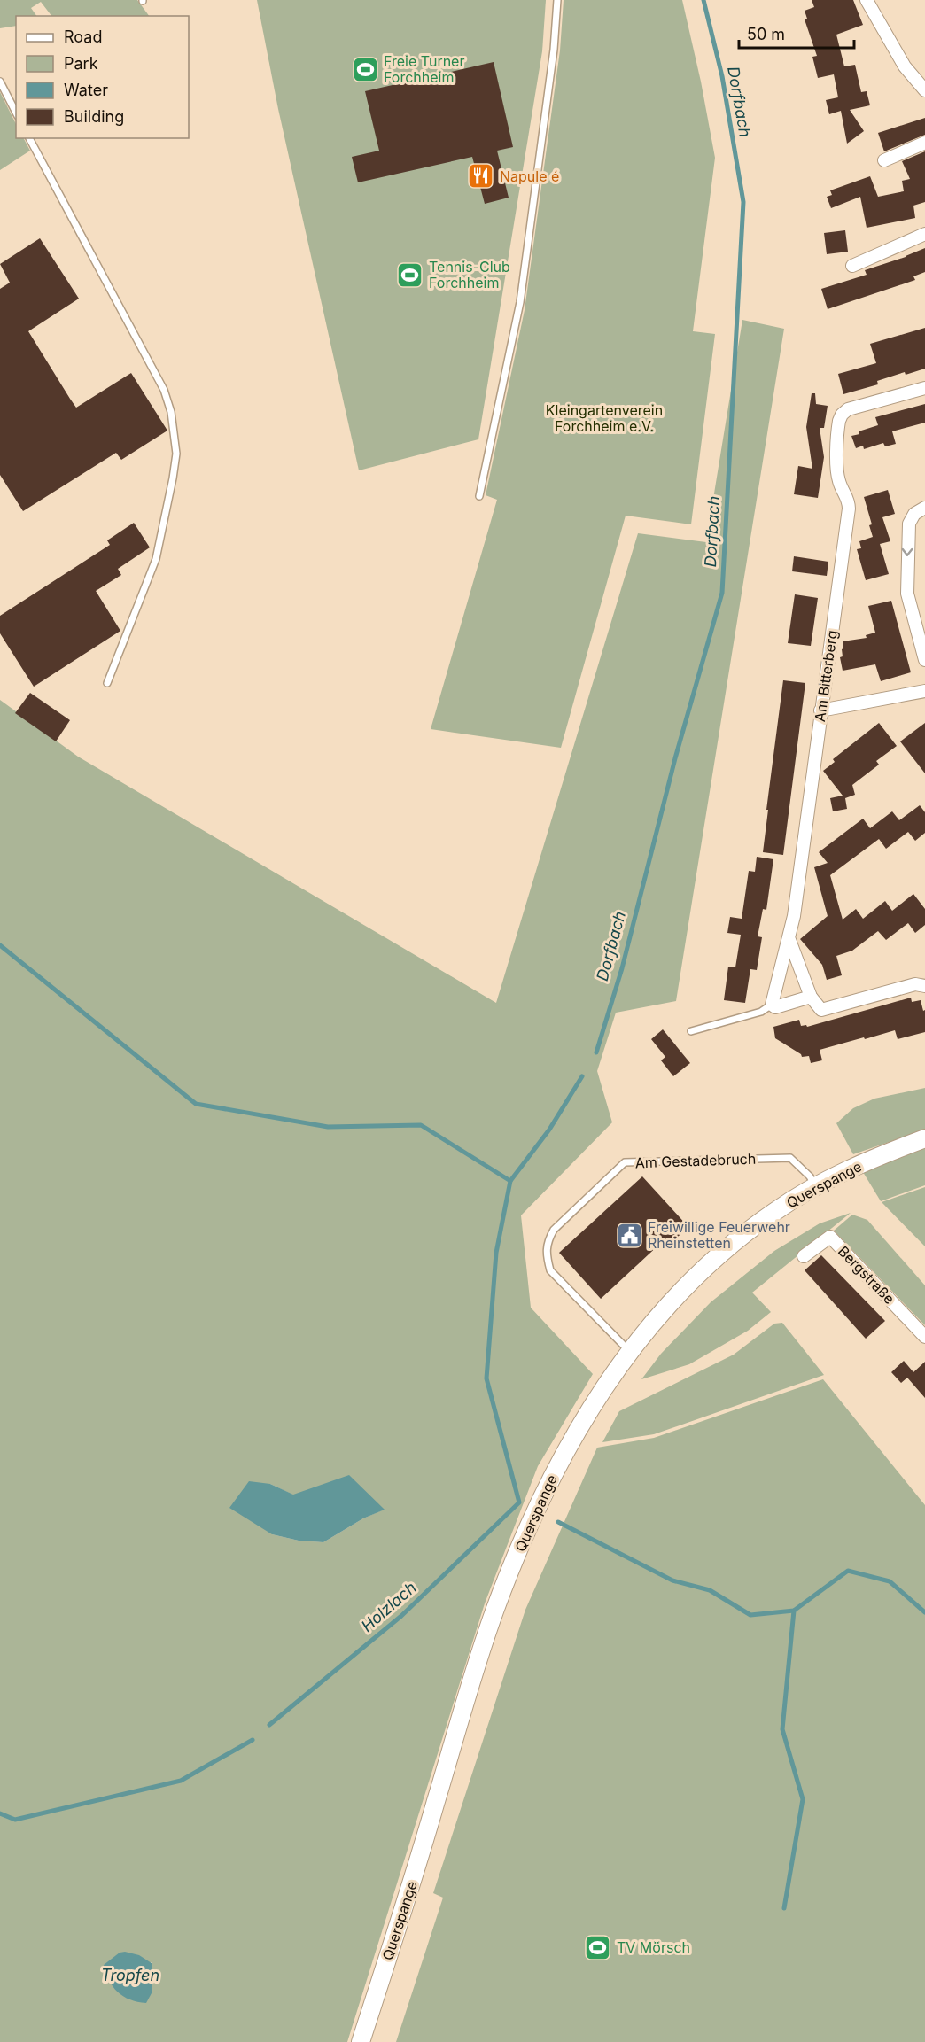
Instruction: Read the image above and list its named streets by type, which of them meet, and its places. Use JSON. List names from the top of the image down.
{
  "streets": {
    "main road": ["Querspange"],
    "street": ["Am Bitterberg", "Bergstraße"],
    "lane": ["Am Gestadebruch"]
  },
  "crossings": [
    ["Am Gestadebruch", "Querspange"]
  ],
  "water": ["Dorfbach", "Holzlach", "Tropfen"],
  "parks": ["Kleingartenverein Forchheim e.V."],
  "places": {
    "sports": ["Freie Turner Forchheim", "Tennis-Club Forchheim", "TV Mörsch"],
    "restaurant": ["Napule é"],
    "public building": ["Freiwillige Feuerwehr Rheinstetten"]
  },
  "legend": [
    "Road",
    "Park",
    "Water",
    "Building"
  ],
  "scale_bar": "50 m"
}
